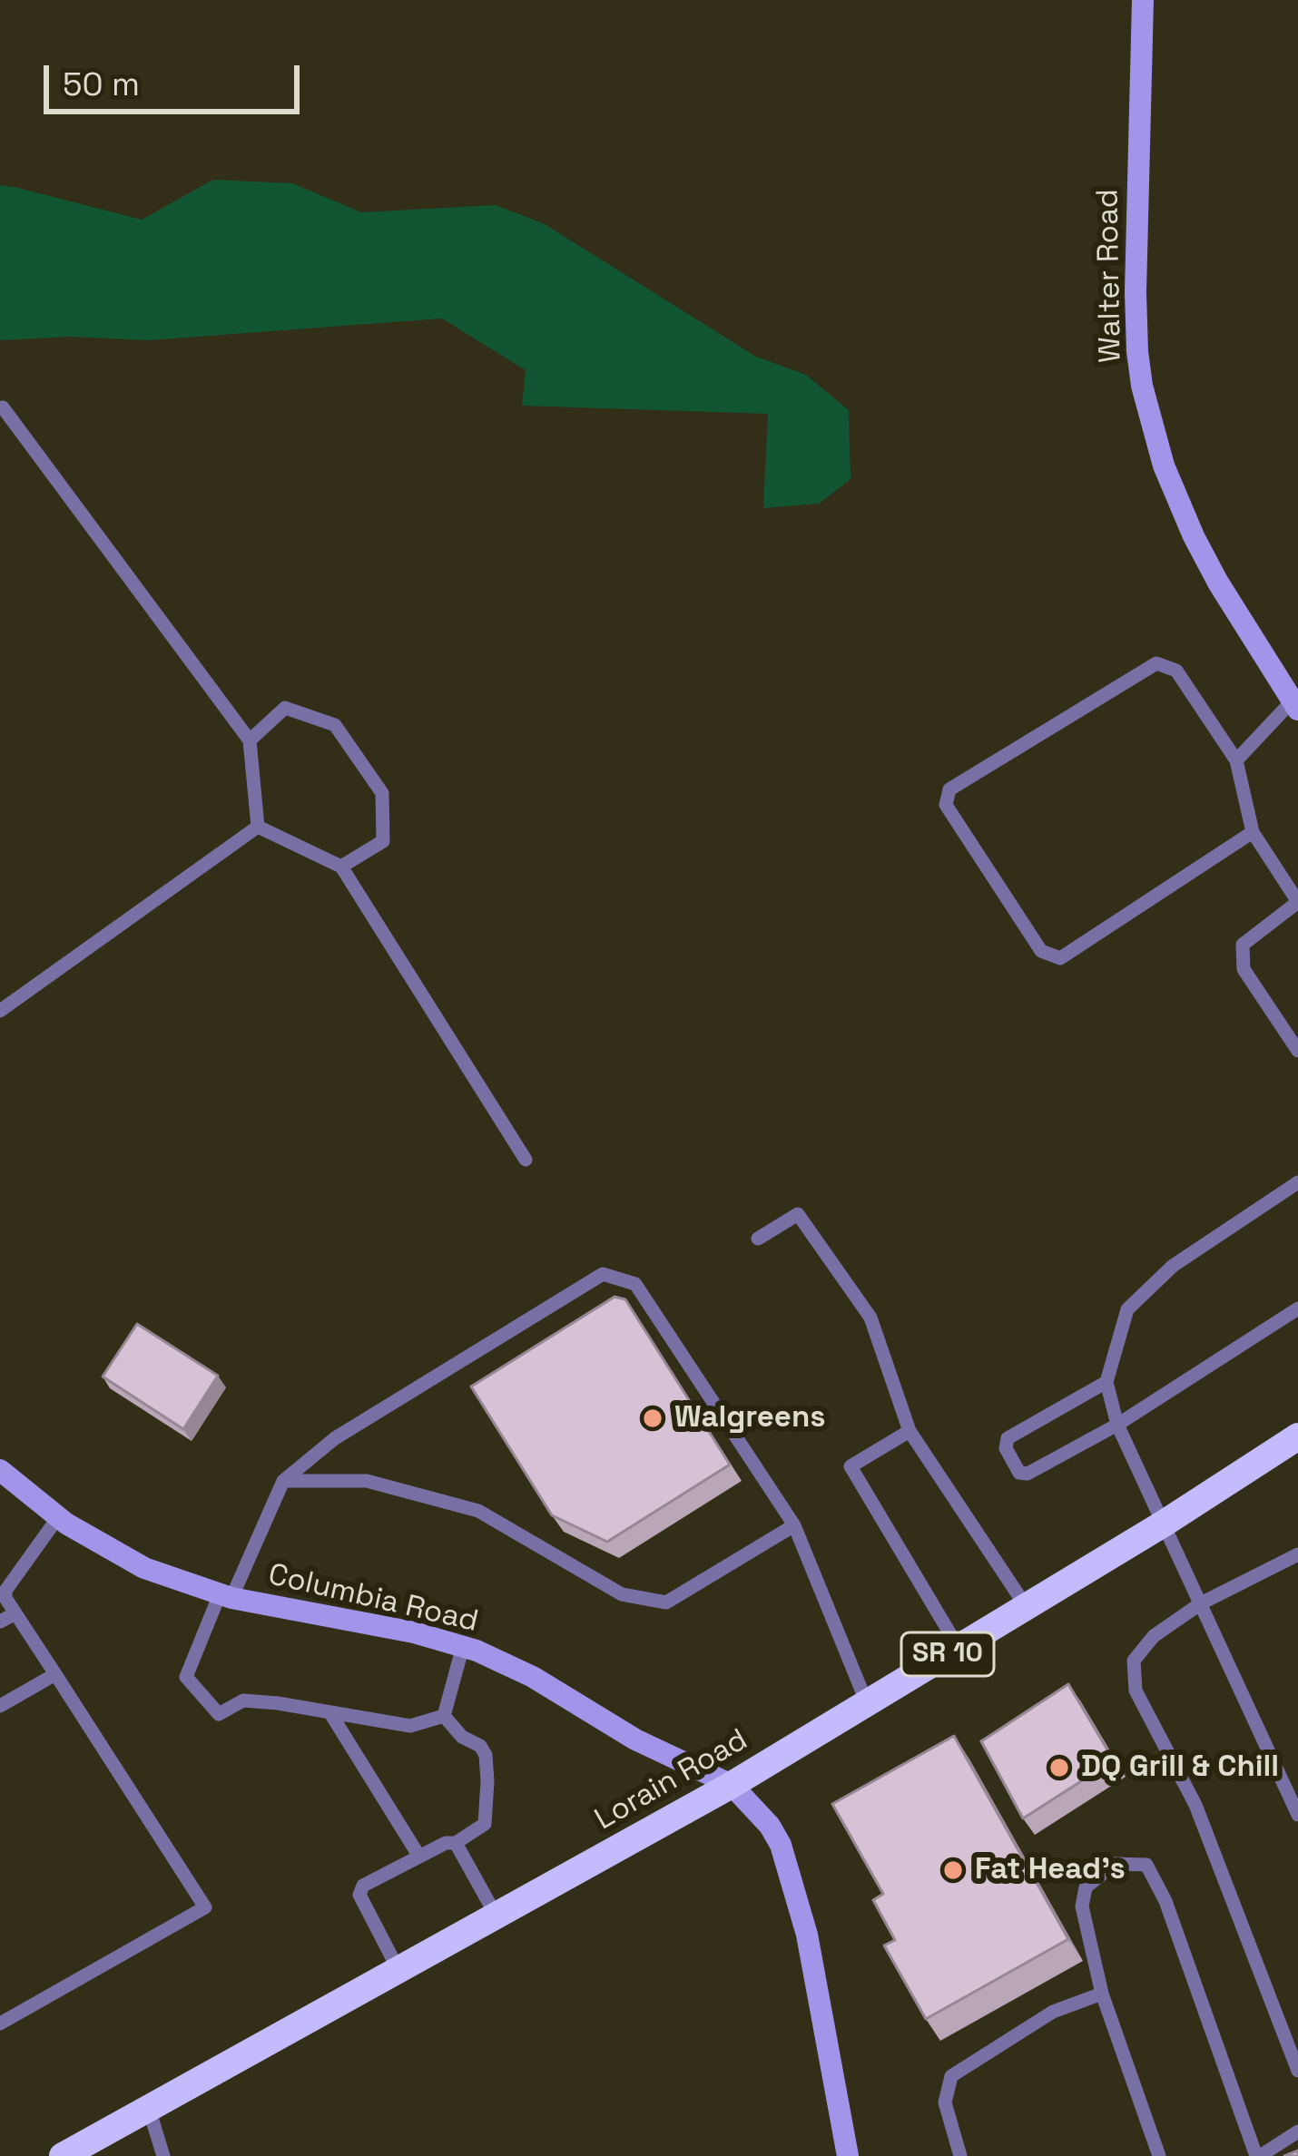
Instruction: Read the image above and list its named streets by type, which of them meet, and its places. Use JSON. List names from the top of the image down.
{
  "streets": {
    "main road": ["SR 10", "Lorain Road"],
    "street": ["Walter Road", "Columbia Road"]
  },
  "crossings": [
    ["Columbia Road", "Lorain Road"]
  ],
  "places": ["Walgreens", "DQ Grill & Chill", "Fat Head's"],
  "scale_bar": "50 m"
}
